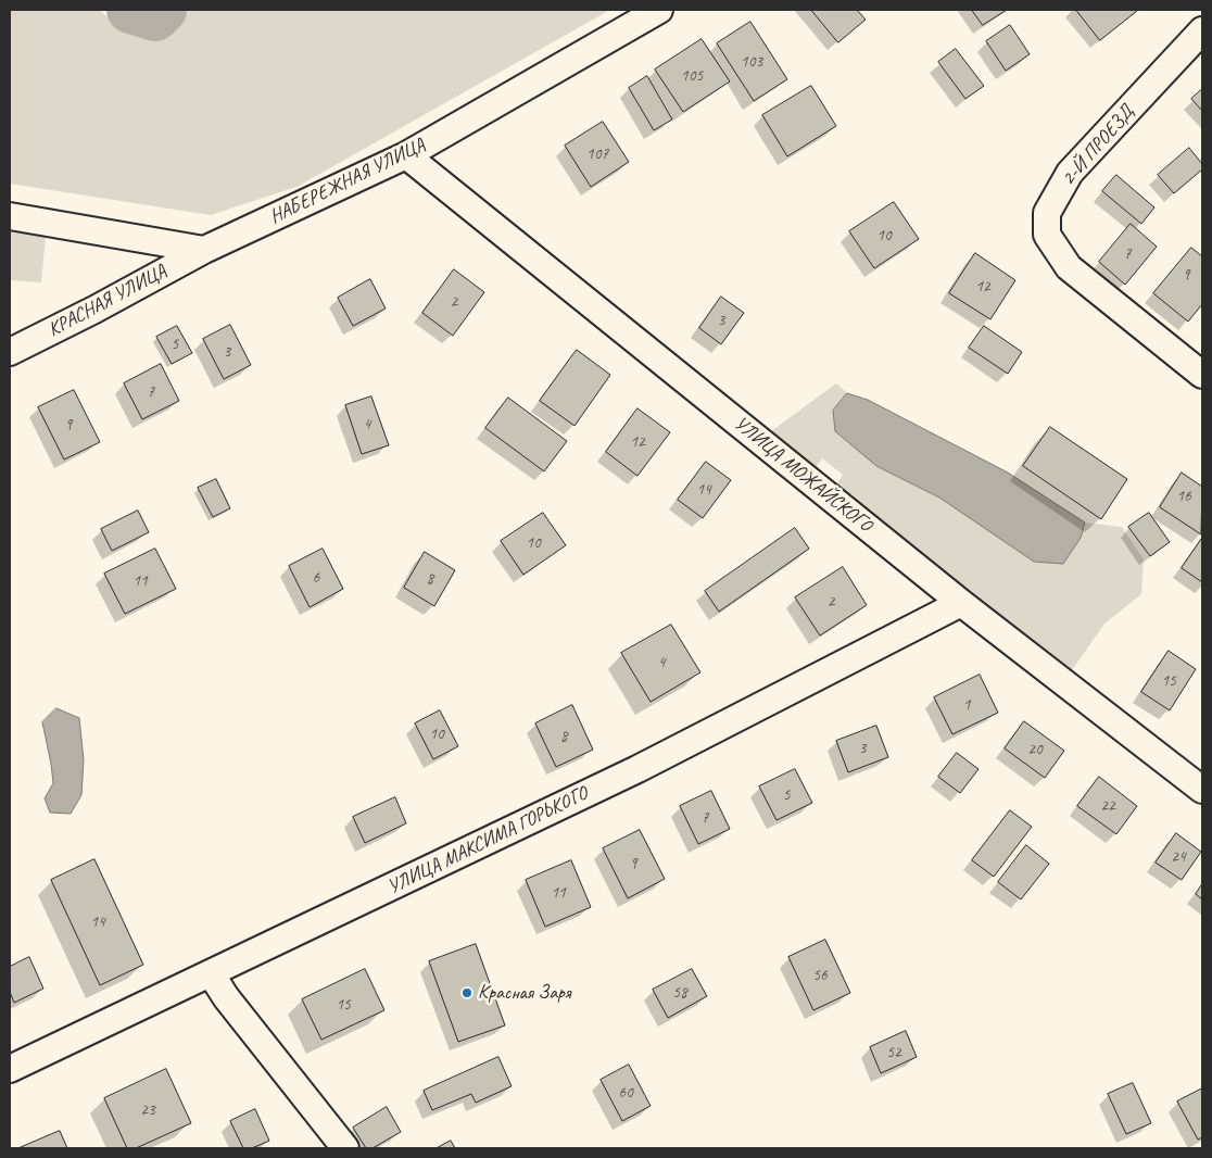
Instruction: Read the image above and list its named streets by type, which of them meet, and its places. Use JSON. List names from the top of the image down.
{
  "streets": {
    "street": [
      "2-Й ПРОЕЗД",
      "НАБЕРЕЖНАЯ УЛИЦА",
      "КРАСНАЯ УЛИЦА",
      "УЛИЦА МОЖАЙСКОГО",
      "УЛИЦА МАКСИМА ГОРЬКОГО"
    ]
  },
  "crossings": [
    ["НАБЕРЕЖНАЯ УЛИЦА", "КРАСНАЯ УЛИЦА"],
    ["НАБЕРЕЖНАЯ УЛИЦА", "УЛИЦА МОЖАЙСКОГО"],
    ["УЛИЦА МОЖАЙСКОГО", "УЛИЦА МАКСИМА ГОРЬКОГО"]
  ],
  "places": ["Красная Заря"],
  "house_numbers": [
    "103",
    "105",
    "107",
    "10",
    "7",
    "9",
    "12",
    "2",
    "3",
    "5",
    "3",
    "7",
    "9",
    "4",
    "12",
    "14",
    "16",
    "10",
    "6",
    "8",
    "11",
    "2",
    "4",
    "15",
    "1",
    "10",
    "8",
    "3",
    "20",
    "5",
    "22",
    "7",
    "24",
    "9",
    "11",
    "14",
    "56",
    "58",
    "15",
    "52",
    "60",
    "23"
  ]
}
